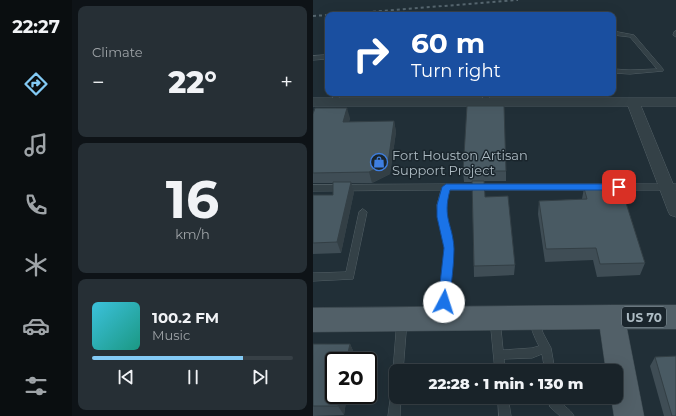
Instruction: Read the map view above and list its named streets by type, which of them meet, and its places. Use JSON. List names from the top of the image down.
{
  "streets": {
    "main road": ["US 70"]
  },
  "places": {
    "shop": ["Fort Houston Artisan Support Project"]
  },
  "page": {
    "tabs": "22:27",
    "tile": [
      "Climate",
      ["16", "km/h"]
    ],
    "turn": ["60 m", "Turn right"],
    "heat": ["−", "22°", "+"],
    "song": ["100.2 FM", "Music"],
    "limit": "20",
    "trip": "22:28 · 1 min · 130 m"
  }
}
